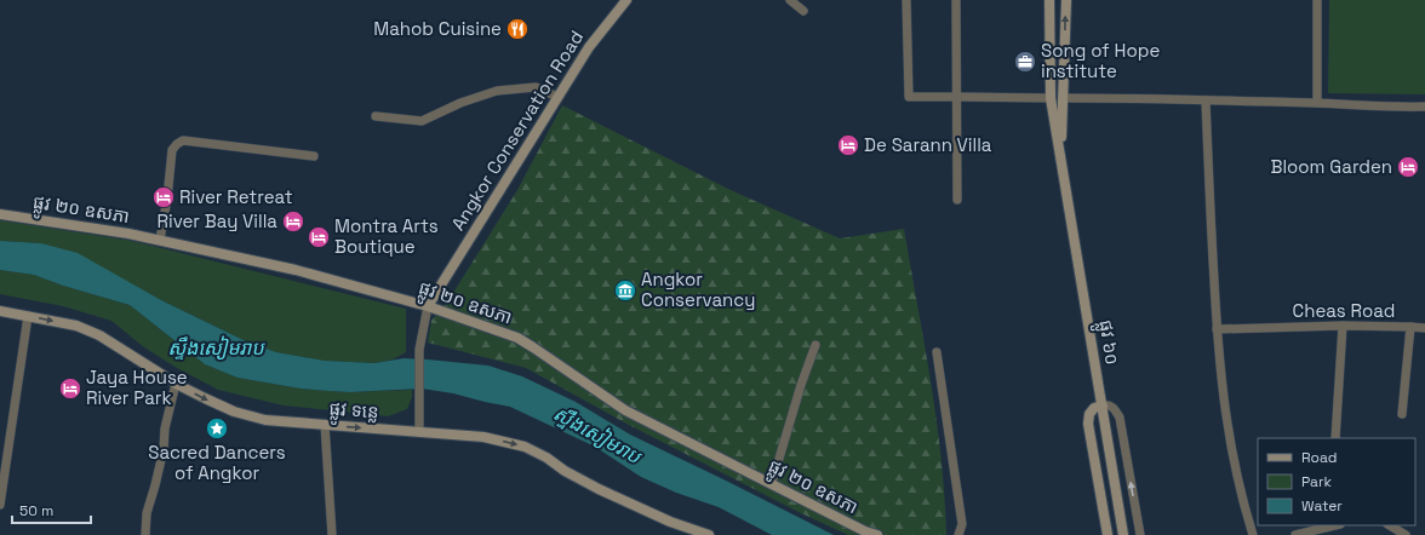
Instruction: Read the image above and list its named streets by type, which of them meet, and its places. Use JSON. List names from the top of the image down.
{
  "streets": {
    "street": [
      "Angkor Conservation Road",
      "ផ្លូវ ២០ ឧសភា",
      "Cheas Road",
      "ផ្លូវ ៦០",
      "ផ្លូវ ទន្លេ"
    ]
  },
  "crossings": [
    ["Angkor Conservation Road", "ផ្លូវ ២០ ឧសភា"]
  ],
  "one_way": ["ផ្លូវ ទន្លេ"],
  "water": ["ស្ទឹងសៀមរាប"],
  "places": {
    "restaurant": ["Mahob Cuisine"],
    "office": ["Song of Hope institute"],
    "hotel": [
      "De Sarann Villa",
      "Bloom Garden",
      "River Retreat",
      "River Bay Villa",
      "Montra Arts Boutique",
      "Jaya House River Park"
    ],
    "museum": ["Angkor Conservancy"],
    "place": ["Sacred Dancers of Angkor"]
  },
  "legend": ["Road", "Park", "Water"],
  "scale_bar": "50 m"
}
